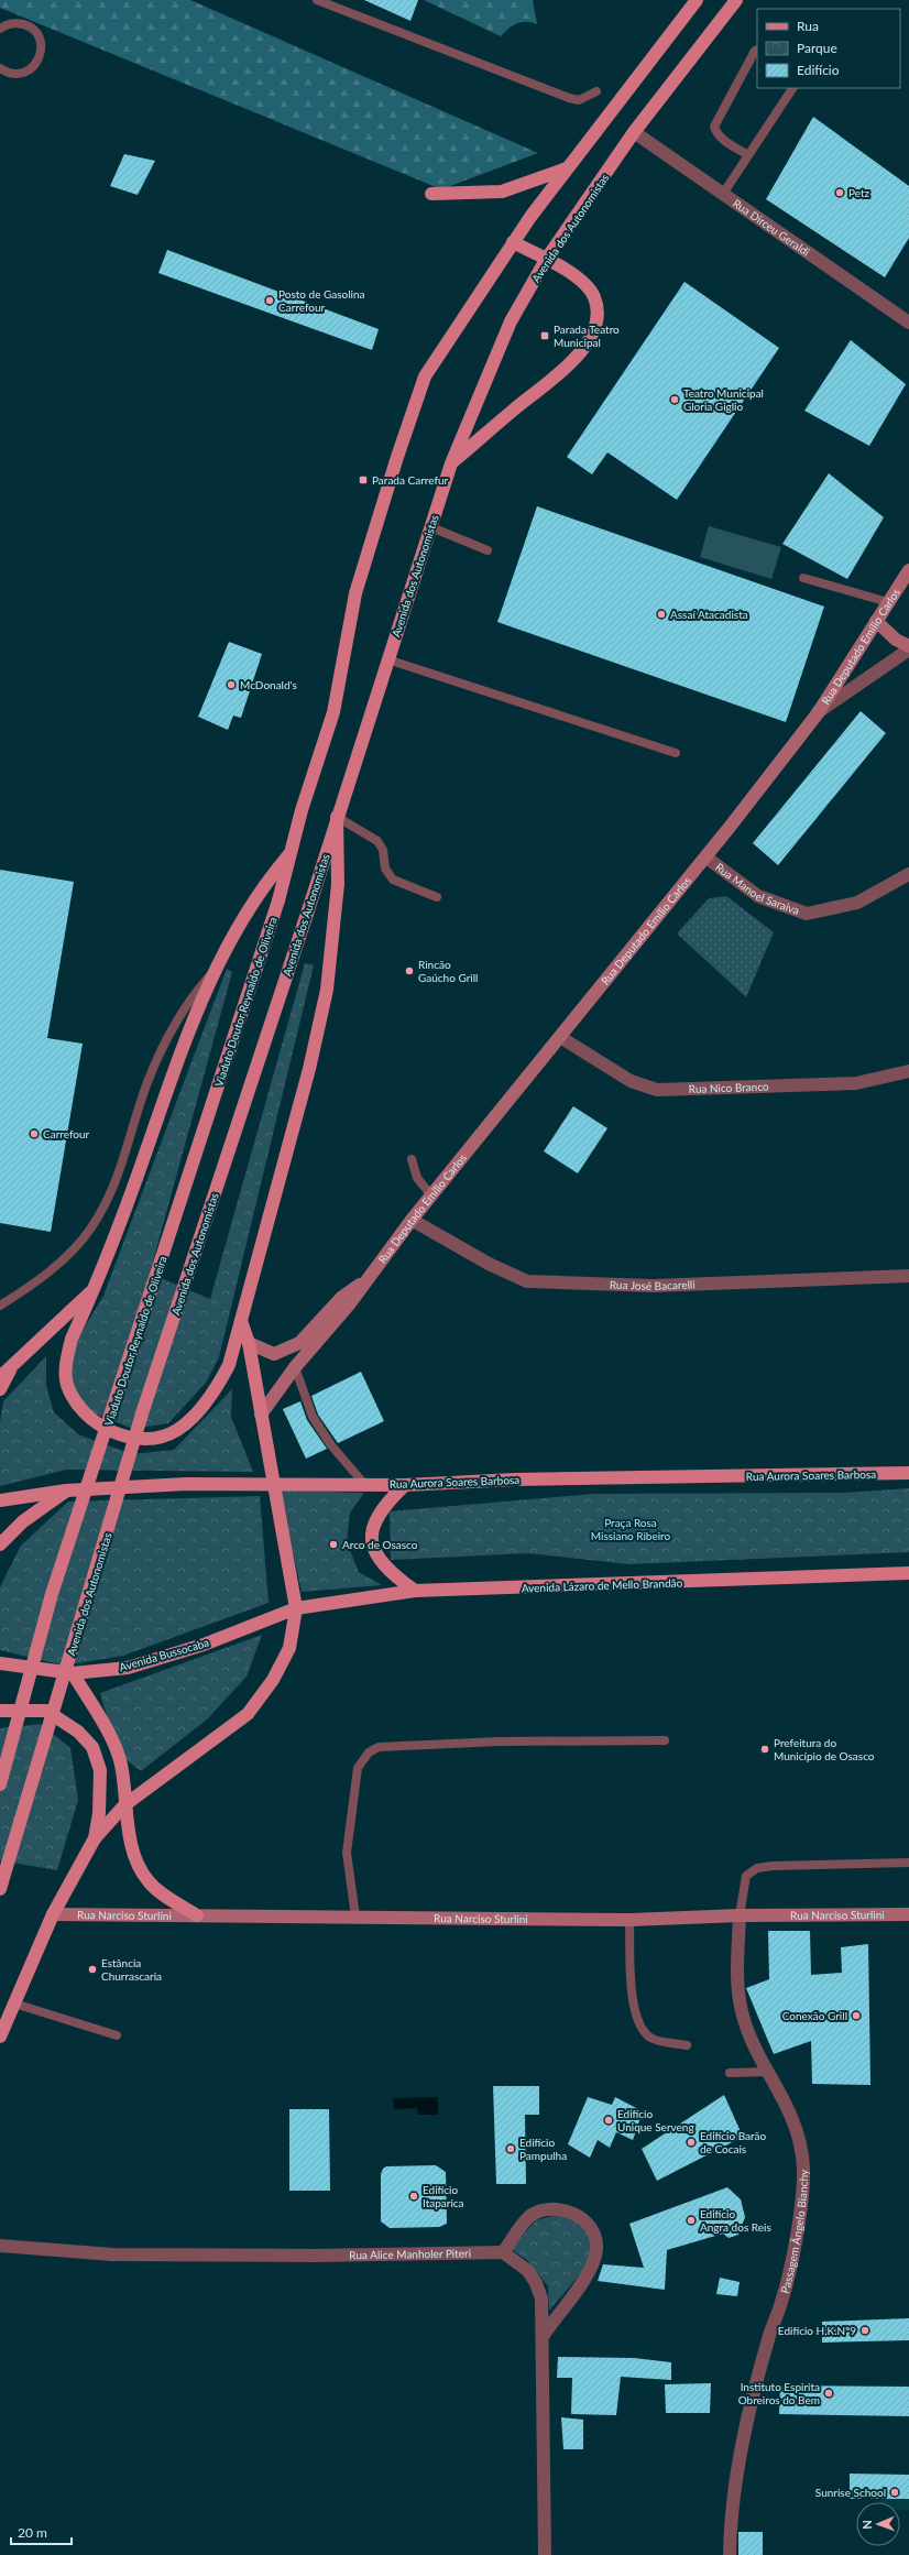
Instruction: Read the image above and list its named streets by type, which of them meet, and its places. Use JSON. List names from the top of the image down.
{
  "streets": {
    "main road": [
      "Avenida dos Autonomistas",
      "Viaduto Doutor Reynaldo de Oliveira",
      "Rua Aurora Soares Barbosa",
      "Avenida Lázaro de Mello Brandão",
      "Avenida Bussocaba"
    ],
    "street": [
      "Rua Dirceu Geraldi",
      "Rua Deputado Emílio Carlos",
      "Rua Manoel Saraiva",
      "Rua Nico Branco",
      "Rua José Bacarelli",
      "Rua Narciso Sturlini",
      "Passagem Ângelo Bianchy",
      "Rua Alice Manholer Piteri"
    ]
  },
  "crossings": [
    ["Avenida dos Autonomistas", "Rua Dirceu Geraldi"],
    ["Rua Deputado Emílio Carlos", "Rua Manoel Saraiva"],
    ["Rua Deputado Emílio Carlos", "Rua Nico Branco"],
    ["Rua Deputado Emílio Carlos", "Rua José Bacarelli"],
    ["Avenida Lázaro de Mello Brandão", "Avenida Bussocaba"],
    ["Rua Narciso Sturlini", "Passagem Ângelo Bianchy"]
  ],
  "parks": ["Praça Rosa Missiano Ribeiro"],
  "places": {
    "other": [
      "Petz",
      "Posto de Gasolina Carrefour",
      "Teatro Municipal Gloria Giglio",
      "Assaí Atacadista",
      "McDonald's",
      "Rincão Gaúcho Grill",
      "Carrefour",
      "Arco de Osasco",
      "Prefeitura do Município de Osasco",
      "Estância Churrascaria",
      "Conexão Grill",
      "Edifício Unique Serveng",
      "Edifício Barão de Cocais",
      "Edifício Pampulha",
      "Edifício Itaparica",
      "Edifício Angra dos Reis",
      "Edifício H.K.Nº9",
      "Instituto Espirita Obreiros do Bem",
      "Sunrise School"
    ],
    "transit": ["Parada Teatro Municipal", "Parada Carrefur"]
  },
  "legend": ["Rua", "Parque", "Edifício"],
  "scale_bar": "20 m",
  "north": "left"
}
